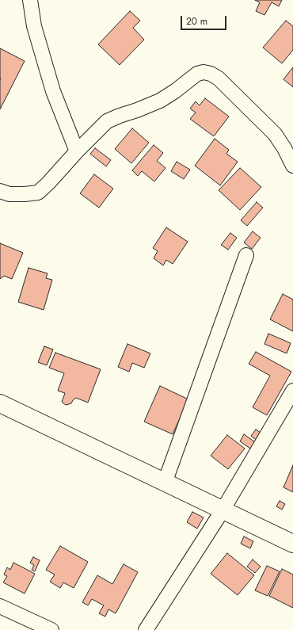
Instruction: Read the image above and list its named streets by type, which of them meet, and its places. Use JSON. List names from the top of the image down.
{
  "scale_bar": "20 m"
}
